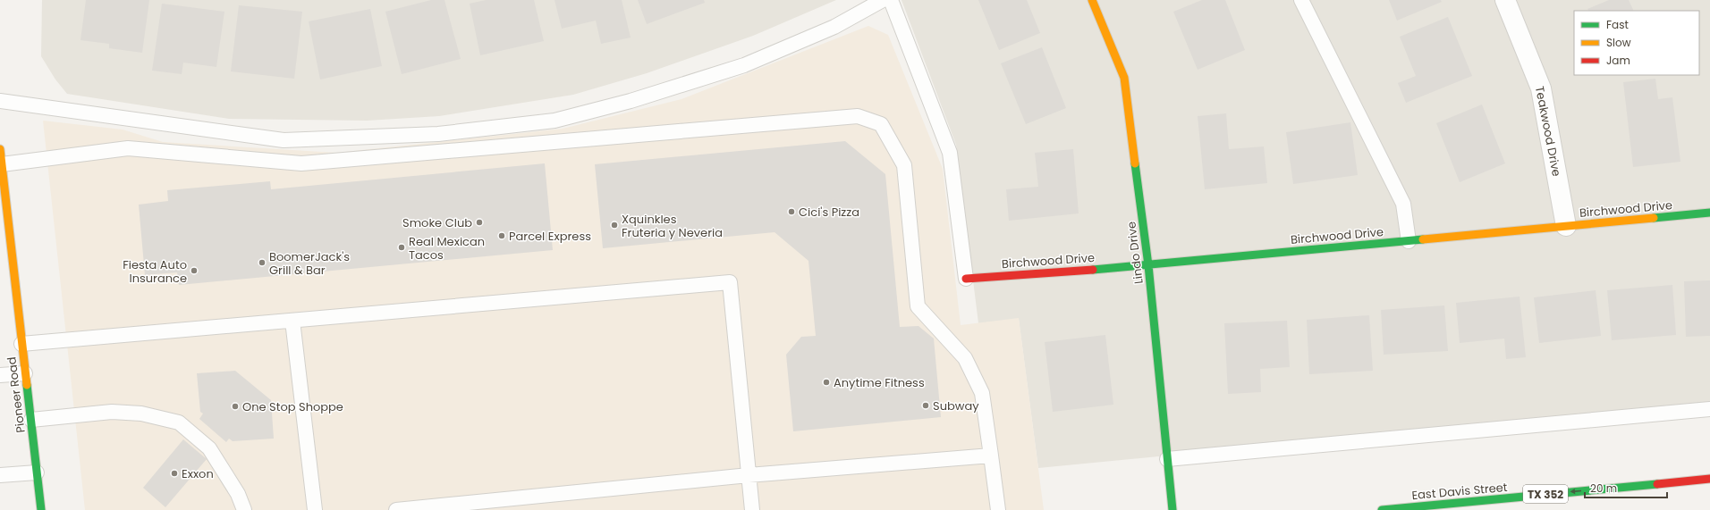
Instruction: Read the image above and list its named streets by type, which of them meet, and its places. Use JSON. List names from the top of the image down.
{
  "streets": {
    "street": [
      "Teakwood Drive",
      "Birchwood Drive",
      "Lindo Drive",
      "Pioneer Road",
      "East Davis Street",
      "TX 352"
    ]
  },
  "crossings": [
    ["Teakwood Drive", "Birchwood Drive"],
    ["Birchwood Drive", "Lindo Drive"]
  ],
  "one_way": ["East Davis Street"],
  "places": [
    "Cici's Pizza",
    "Smoke Club",
    "Xquinkles Fruteria y Neveria",
    "Parcel Express",
    "Real Mexican Tacos",
    "BoomerJack's Grill & Bar",
    "Fiesta Auto Insurance",
    "Anytime Fitness",
    "Subway",
    "One Stop Shoppe",
    "Exxon"
  ],
  "legend": ["Fast", "Slow", "Jam"],
  "scale_bar": "20 m"
}
